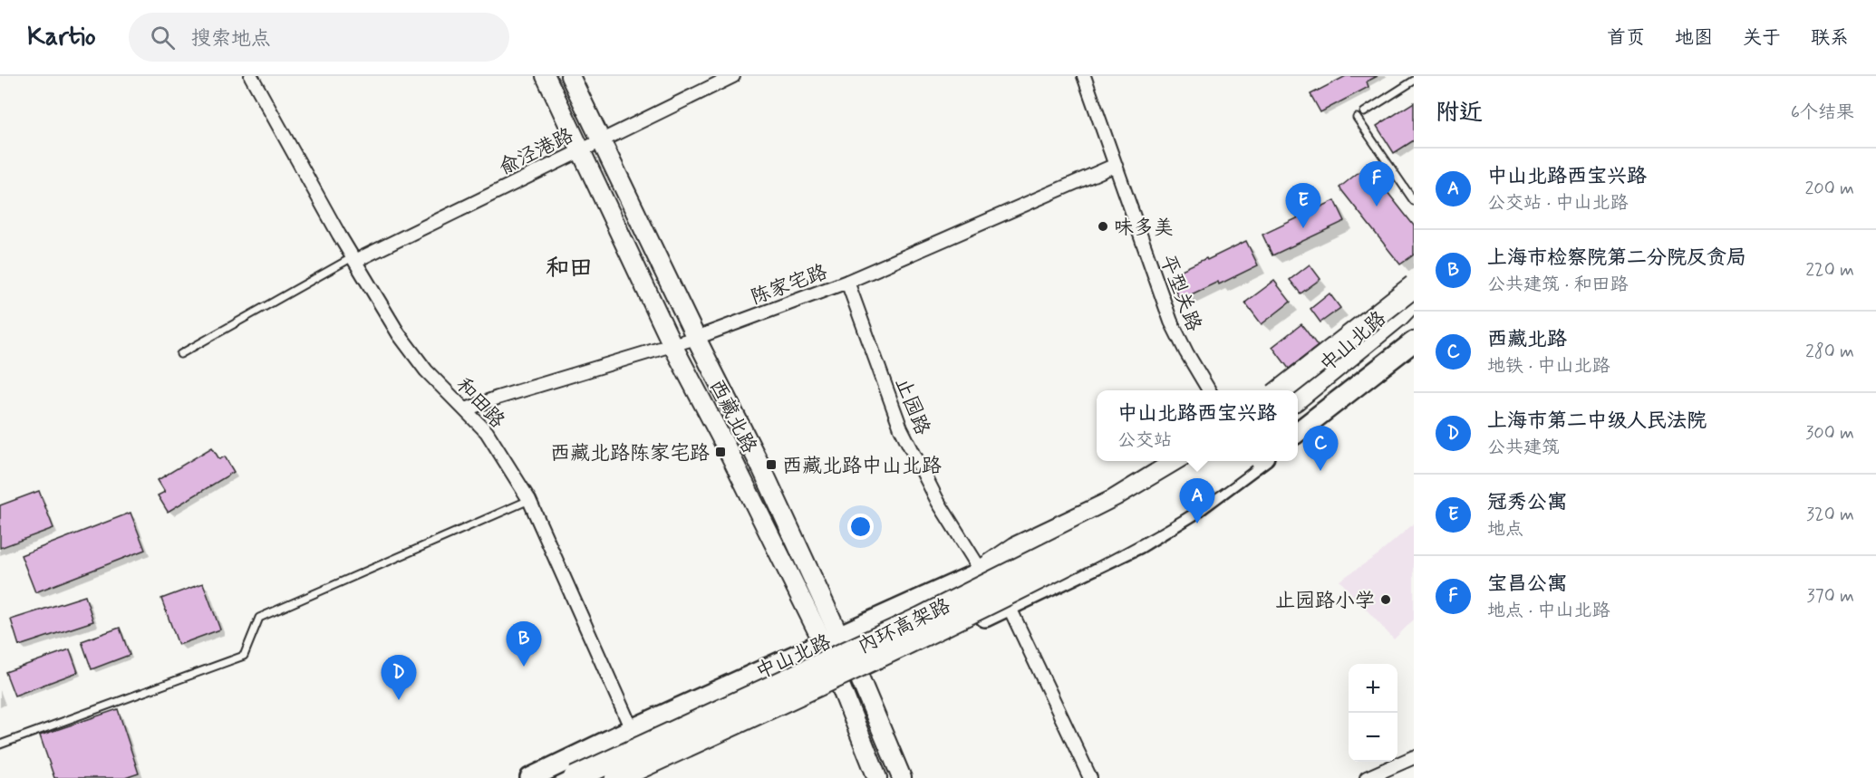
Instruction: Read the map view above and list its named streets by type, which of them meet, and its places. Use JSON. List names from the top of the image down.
{
  "streets": {
    "highway": ["内环高架路"],
    "main road": ["中山北路", "西藏北路"],
    "street": [
      "俞泾港路",
      "陈家宅路",
      "平型关路",
      "和田路",
      "止园路"
    ]
  },
  "crossings": [
    ["俞泾港路", "和田路"],
    ["俞泾港路", "西藏北路"],
    ["陈家宅路", "平型关路"],
    ["陈家宅路", "和田路"],
    ["陈家宅路", "止园路"],
    ["陈家宅路", "西藏北路"],
    ["中山北路", "和田路"],
    ["中山北路", "止园路"],
    ["中山北路", "西藏北路"]
  ],
  "districts": ["和田"],
  "places": {
    "other": ["味多美", "止园路小学"],
    "transit": ["西藏北路陈家宅路", "西藏北路中山北路"]
  },
  "page": {
    "header": "Kartio",
    "search": "搜索地点",
    "nav": [
      "首页",
      "地图",
      "关于",
      "联系"
    ],
    "heading": ["附近", "6个结果"],
    "list": [
      {
        "mark": "A",
        "name": "中山北路西宝兴路",
        "note": "公交站 · 中山北路",
        "value": "200 m"
      },
      {
        "mark": "B",
        "name": "上海市检察院第二分院反贪局",
        "note": "公共建筑 · 和田路",
        "value": "220 m"
      },
      {
        "mark": "C",
        "name": "西藏北路",
        "note": "地铁 · 中山北路",
        "value": "280 m"
      },
      {
        "mark": "D",
        "name": "上海市第二中级人民法院",
        "note": "公共建筑",
        "value": "300 m"
      },
      {
        "mark": "E",
        "name": "冠秀公寓",
        "note": "地点",
        "value": "320 m"
      },
      {
        "mark": "F",
        "name": "宝昌公寓",
        "note": "地点 · 中山北路",
        "value": "370 m"
      }
    ],
    "pins": [
      "F",
      "E",
      "C",
      "A",
      "B",
      "D"
    ],
    "popup": ["中山北路西宝兴路", "公交站"],
    "map_buttons": ["+", "−"]
  }
}
